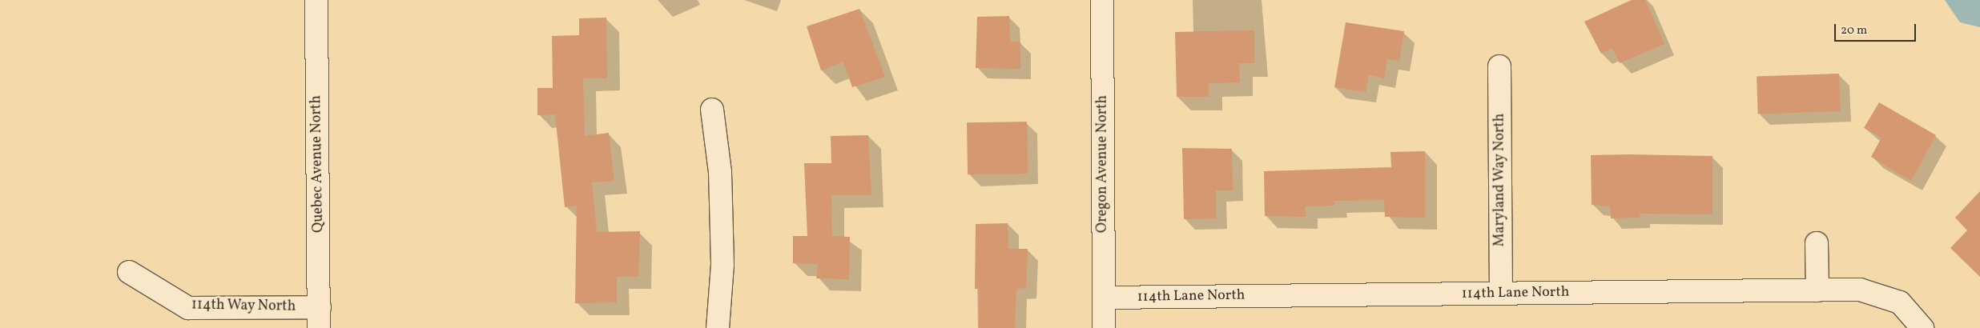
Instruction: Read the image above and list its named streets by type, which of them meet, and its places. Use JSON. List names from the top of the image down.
{
  "streets": {
    "street": [
      "Quebec Avenue North",
      "Oregon Avenue North",
      "Maryland Way North",
      "114th Lane North",
      "114th Way North"
    ]
  },
  "crossings": [
    ["Quebec Avenue North", "114th Way North"],
    ["Oregon Avenue North", "114th Lane North"],
    ["Maryland Way North", "114th Lane North"]
  ],
  "scale_bar": "20 m"
}
